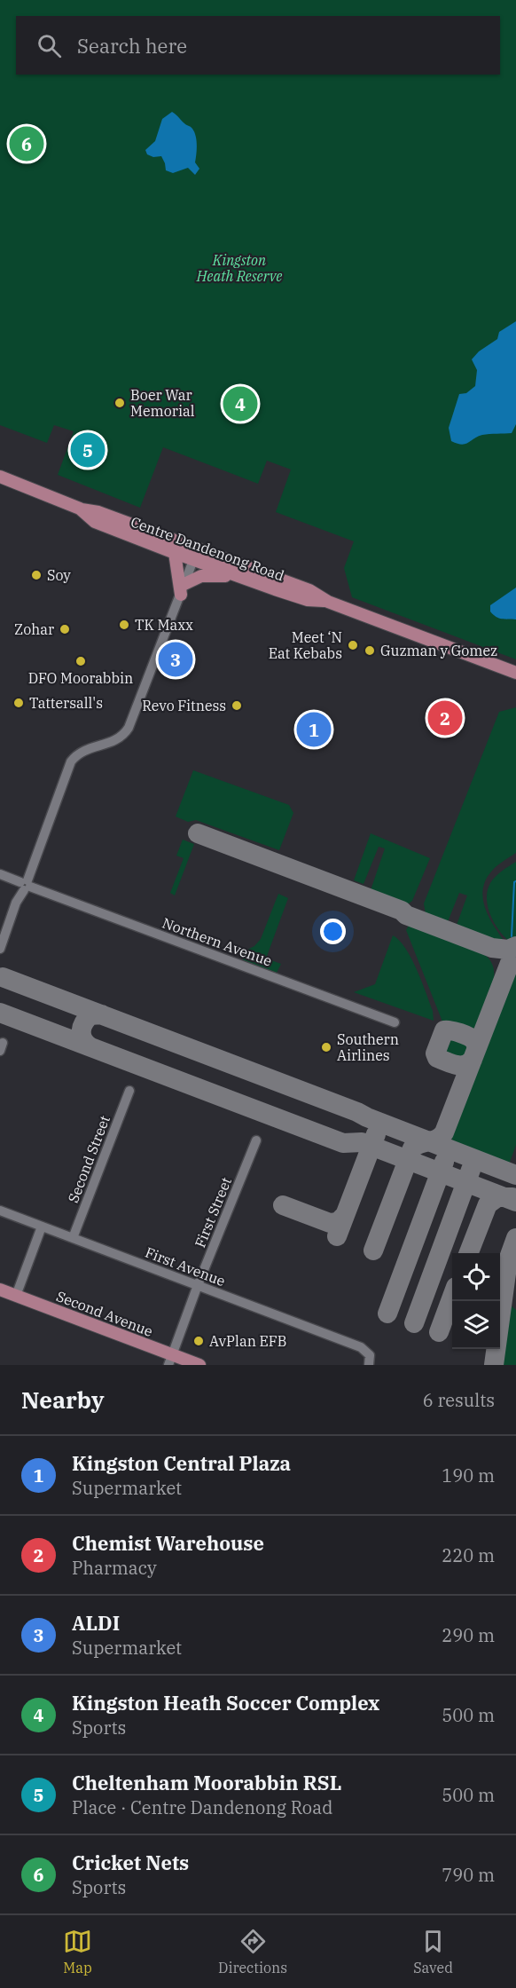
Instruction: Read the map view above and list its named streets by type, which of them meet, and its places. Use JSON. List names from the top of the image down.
{
  "streets": {
    "main road": ["Centre Dandenong Road", "Second Avenue"],
    "street": [
      "Northern Avenue",
      "Second Street",
      "First Street",
      "First Avenue"
    ]
  },
  "crossings": [
    ["Second Street", "First Avenue"],
    ["First Street", "First Avenue"],
    ["First Street", "Second Avenue"]
  ],
  "parks": ["Kingston Heath Reserve"],
  "places": [
    "Boer War Memorial",
    "Soy",
    "TK Maxx",
    "Zohar",
    "Meet ‘N Eat Kebabs",
    "Guzman y Gomez",
    "DFO Moorabbin",
    "Tattersall's",
    "Revo Fitness",
    "Southern Airlines",
    "AvPlan EFB"
  ],
  "page": {
    "search": "Search here",
    "pins": [
      "6",
      "4",
      "5",
      "3",
      "2",
      "1"
    ],
    "heading": ["Nearby", "6 results"],
    "list": [
      {
        "mark": "1",
        "name": "Kingston Central Plaza",
        "note": "Supermarket",
        "value": "190 m"
      },
      {
        "mark": "2",
        "name": "Chemist Warehouse",
        "note": "Pharmacy",
        "value": "220 m"
      },
      {
        "mark": "3",
        "name": "ALDI",
        "note": "Supermarket",
        "value": "290 m"
      },
      {
        "mark": "4",
        "name": "Kingston Heath Soccer Complex",
        "note": "Sports",
        "value": "500 m"
      },
      {
        "mark": "5",
        "name": "Cheltenham Moorabbin RSL",
        "note": "Place · Centre Dandenong Road",
        "value": "500 m"
      },
      {
        "mark": "6",
        "name": "Cricket Nets",
        "note": "Sports",
        "value": "790 m"
      }
    ],
    "nav": ["Map", "Directions", "Saved"]
  }
}
